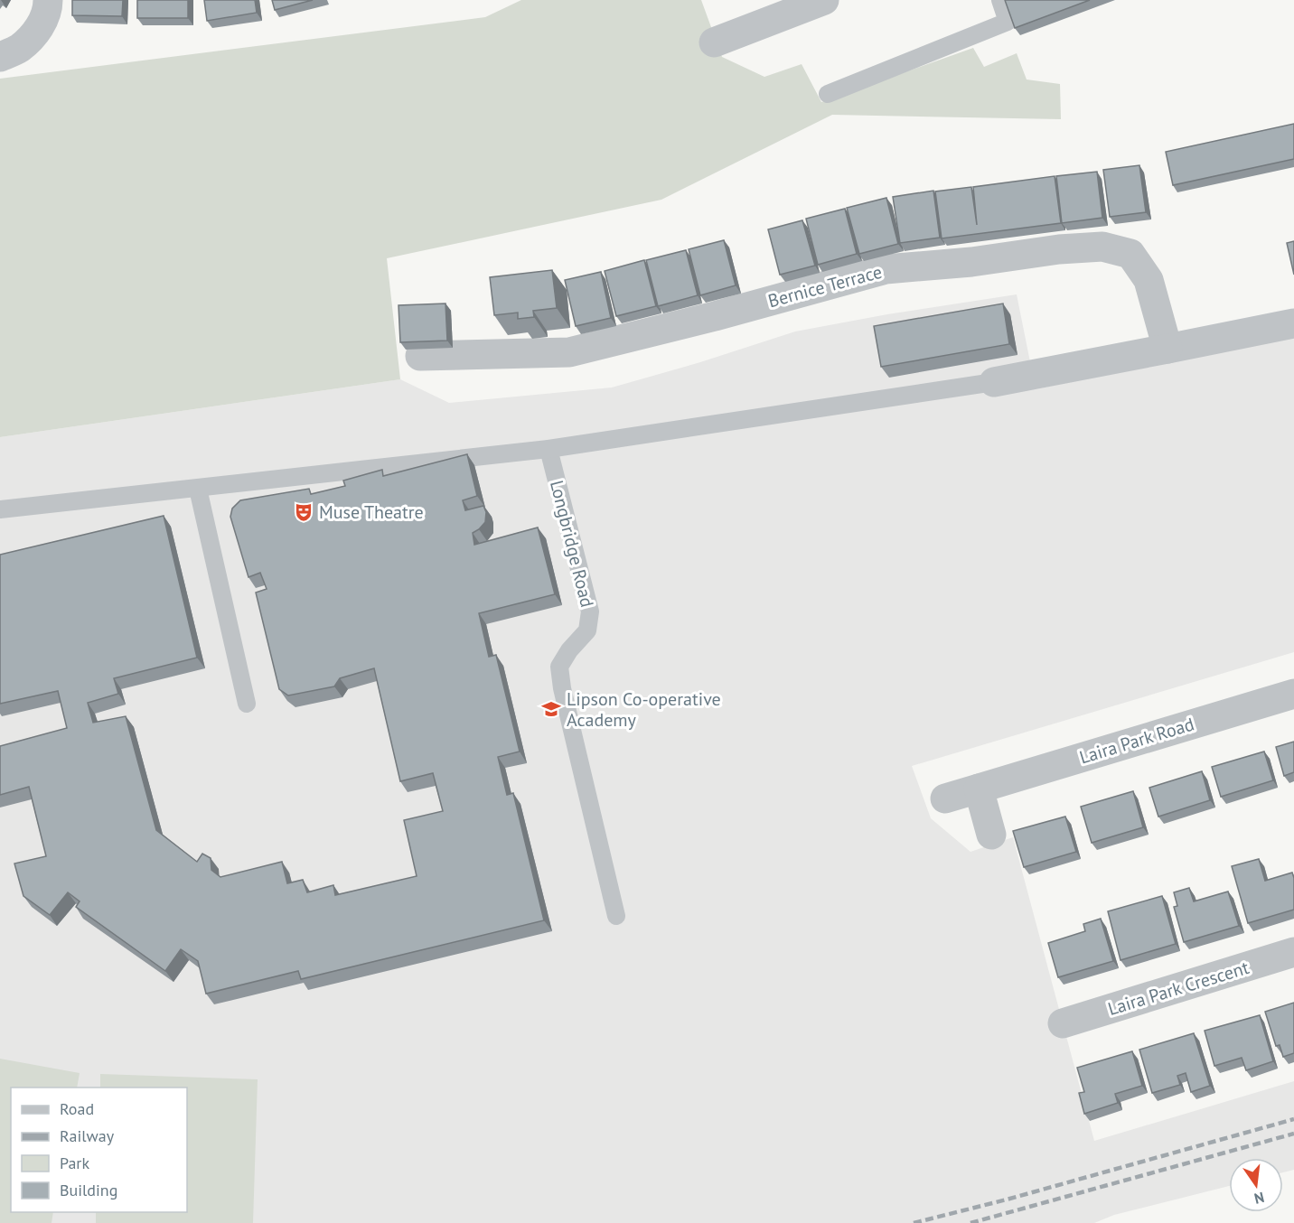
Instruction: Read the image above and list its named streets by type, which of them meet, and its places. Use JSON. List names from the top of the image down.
{
  "streets": {
    "street": ["Bernice Terrace", "Laira Park Road", "Laira Park Crescent"],
    "lane": ["Longbridge Road"]
  },
  "places": {
    "theatre": ["Muse Theatre"],
    "school or university": ["Lipson Co-operative Academy"]
  },
  "legend": [
    "Road",
    "Railway",
    "Park",
    "Building"
  ],
  "north": "bottom"
}
